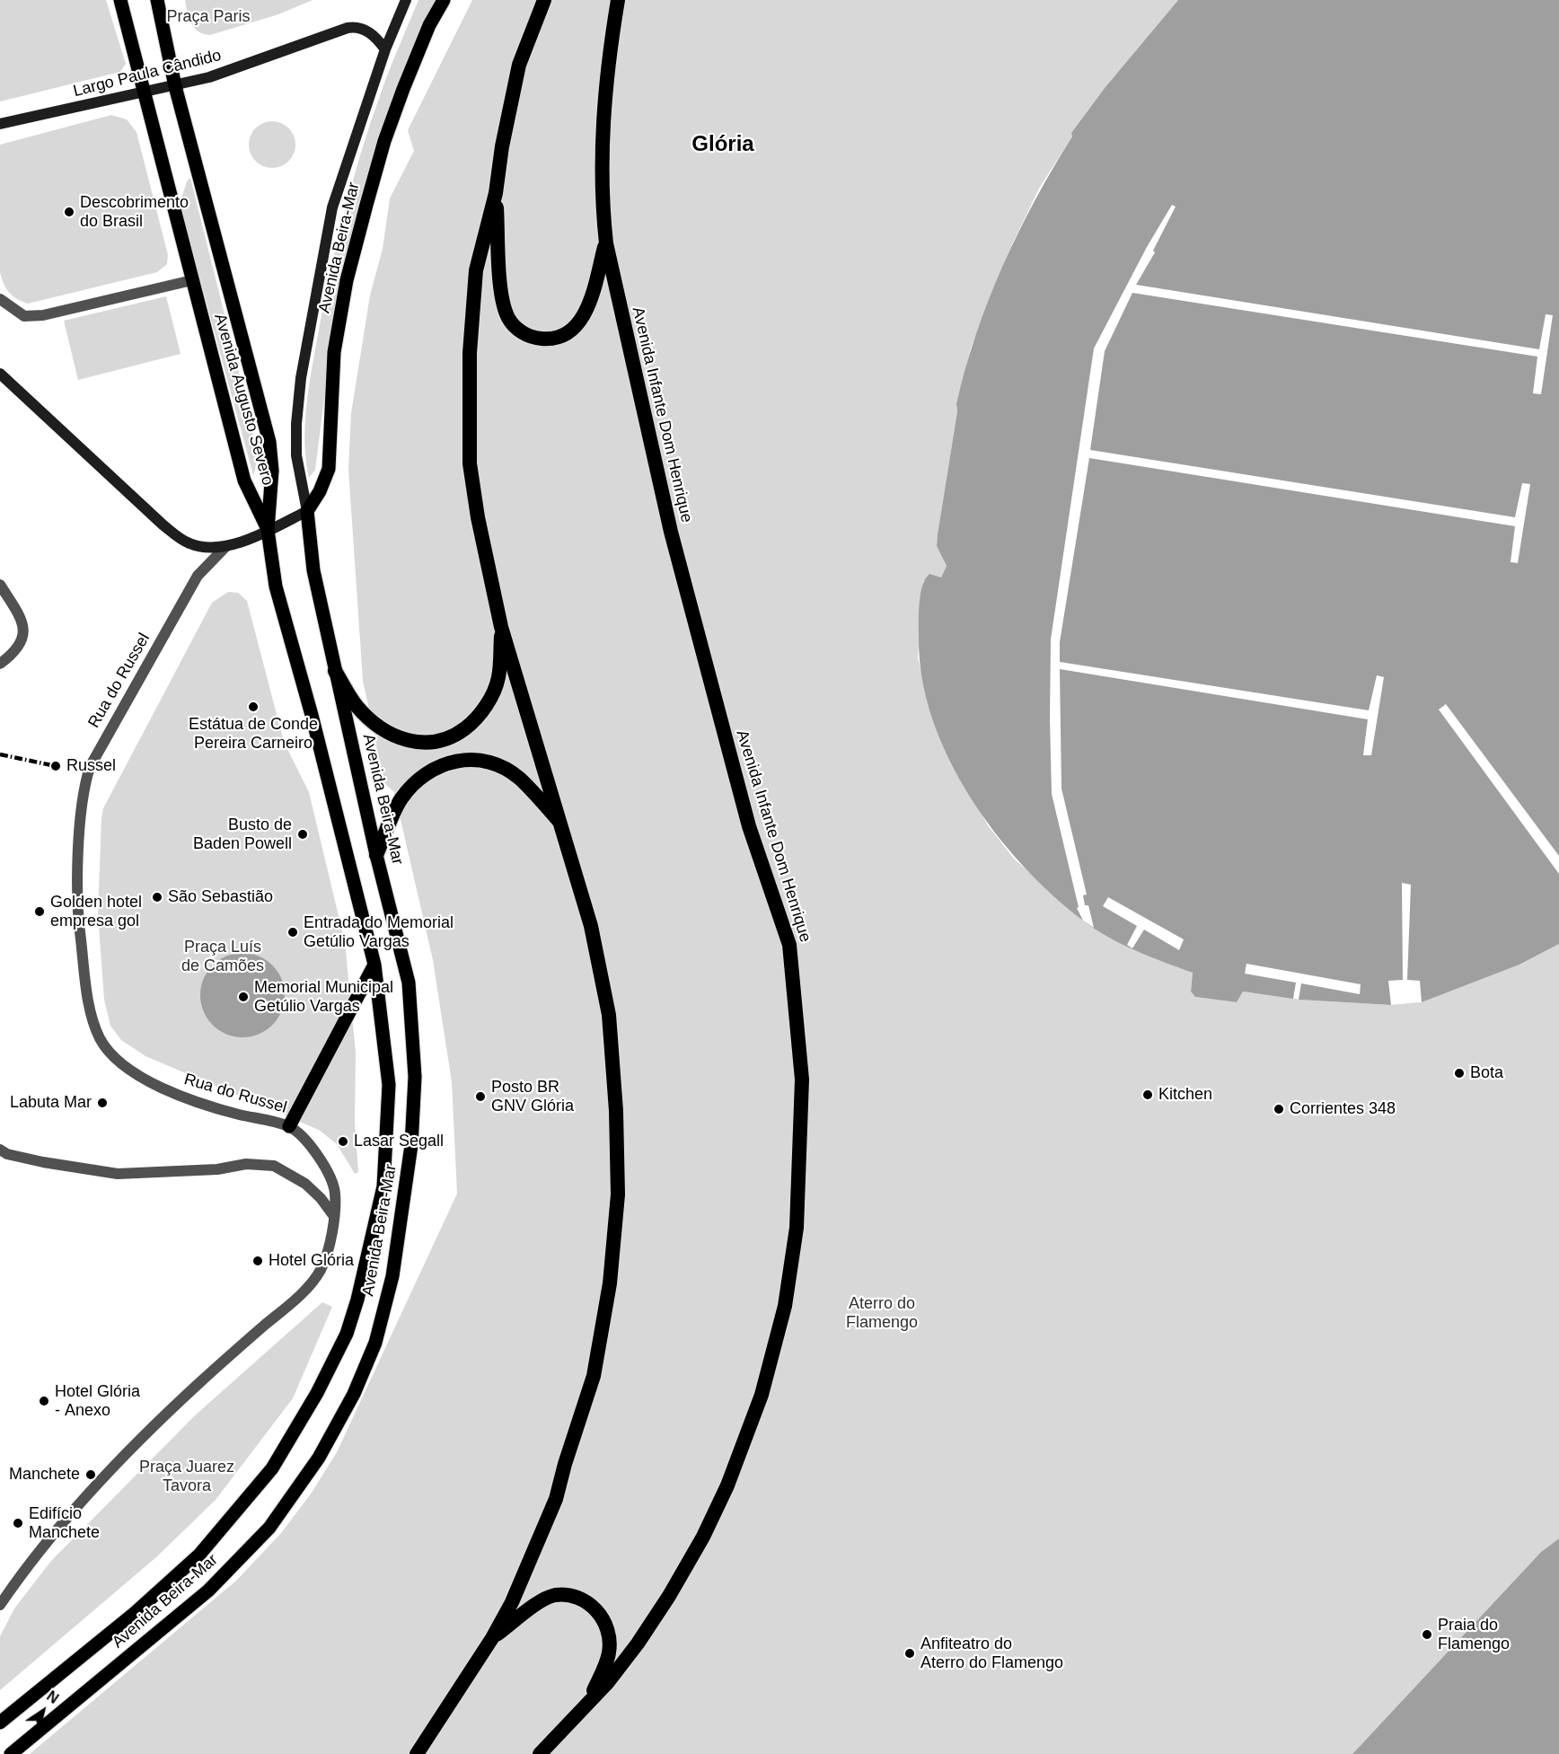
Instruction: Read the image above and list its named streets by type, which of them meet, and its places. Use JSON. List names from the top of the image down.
{
  "streets": {
    "highway": ["Avenida Infante Dom Henrique"],
    "main road": [
      "Largo Paula Cândido",
      "Avenida Beira-Mar",
      "Avenida Augusto Severo",
      "Rua do Russel"
    ]
  },
  "crossings": [
    ["Largo Paula Cândido", "Avenida Beira-Mar"],
    ["Largo Paula Cândido", "Avenida Augusto Severo"],
    ["Avenida Beira-Mar", "Avenida Augusto Severo"],
    ["Avenida Beira-Mar", "Rua do Russel"],
    ["Avenida Augusto Severo", "Rua do Russel"]
  ],
  "districts": ["Glória"],
  "parks": [
    "Praça Paris",
    "Praça Luís de Camões",
    "Aterro do Flamengo",
    "Praça Juarez Tavora"
  ],
  "places": [
    "Descobrimento do Brasil",
    "Estátua de Conde Pereira Carneiro",
    "Russel",
    "Busto de Baden Powell",
    "São Sebastião",
    "Golden hotel empresa gol",
    "Entrada do Memorial Getúlio Vargas",
    "Memorial Municipal Getúlio Vargas",
    "Bota",
    "Kitchen",
    "Posto BR GNV Glória",
    "Labuta Mar",
    "Corrientes 348",
    "Lasar Segall",
    "Hotel Glória",
    "Hotel Glória - Anexo",
    "Manchete",
    "Edifício Manchete",
    "Praia do Flamengo",
    "Anfiteatro do Aterro do Flamengo"
  ],
  "north": "top right"
}
